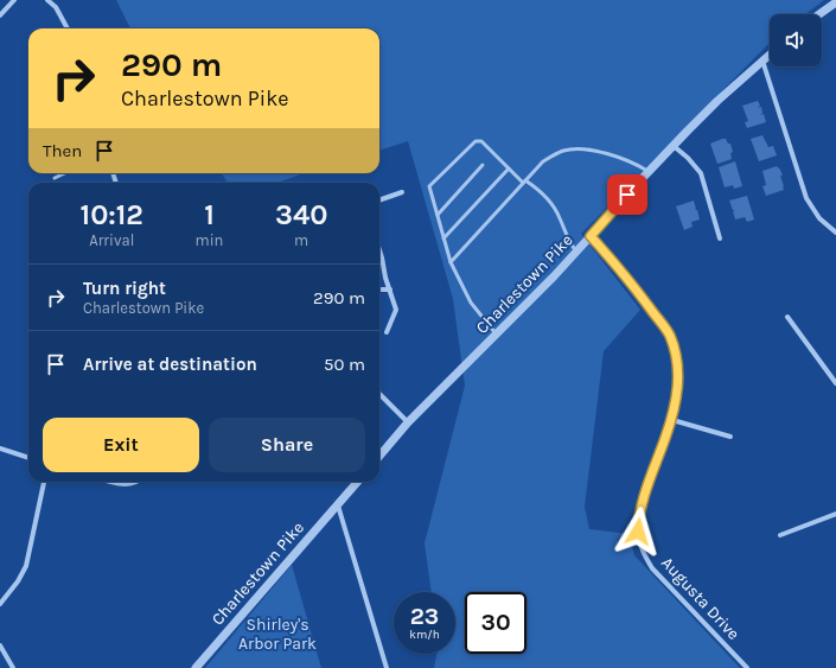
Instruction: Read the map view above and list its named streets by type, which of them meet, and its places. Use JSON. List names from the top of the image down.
{
  "streets": {
    "street": ["Charlestown Pike", "Augusta Drive"]
  },
  "crossings": [
    ["Charlestown Pike", "Augusta Drive"]
  ],
  "parks": ["Shirley's Arbor Park"],
  "page": {
    "turn": ["290 m", "Charlestown Pike"],
    "then": "Then",
    "eta": [
      "10:12",
      "Arrival",
      "1",
      "min",
      "340",
      "m"
    ],
    "list": [
      {
        "name": "Turn right",
        "note": "Charlestown Pike",
        "value": "290 m"
      },
      {
        "name": "Arrive at destination",
        "value": "50 m"
      }
    ],
    "buttons": ["Exit", "Share"],
    "speed": "23 km/h",
    "limit": "30"
  }
}
